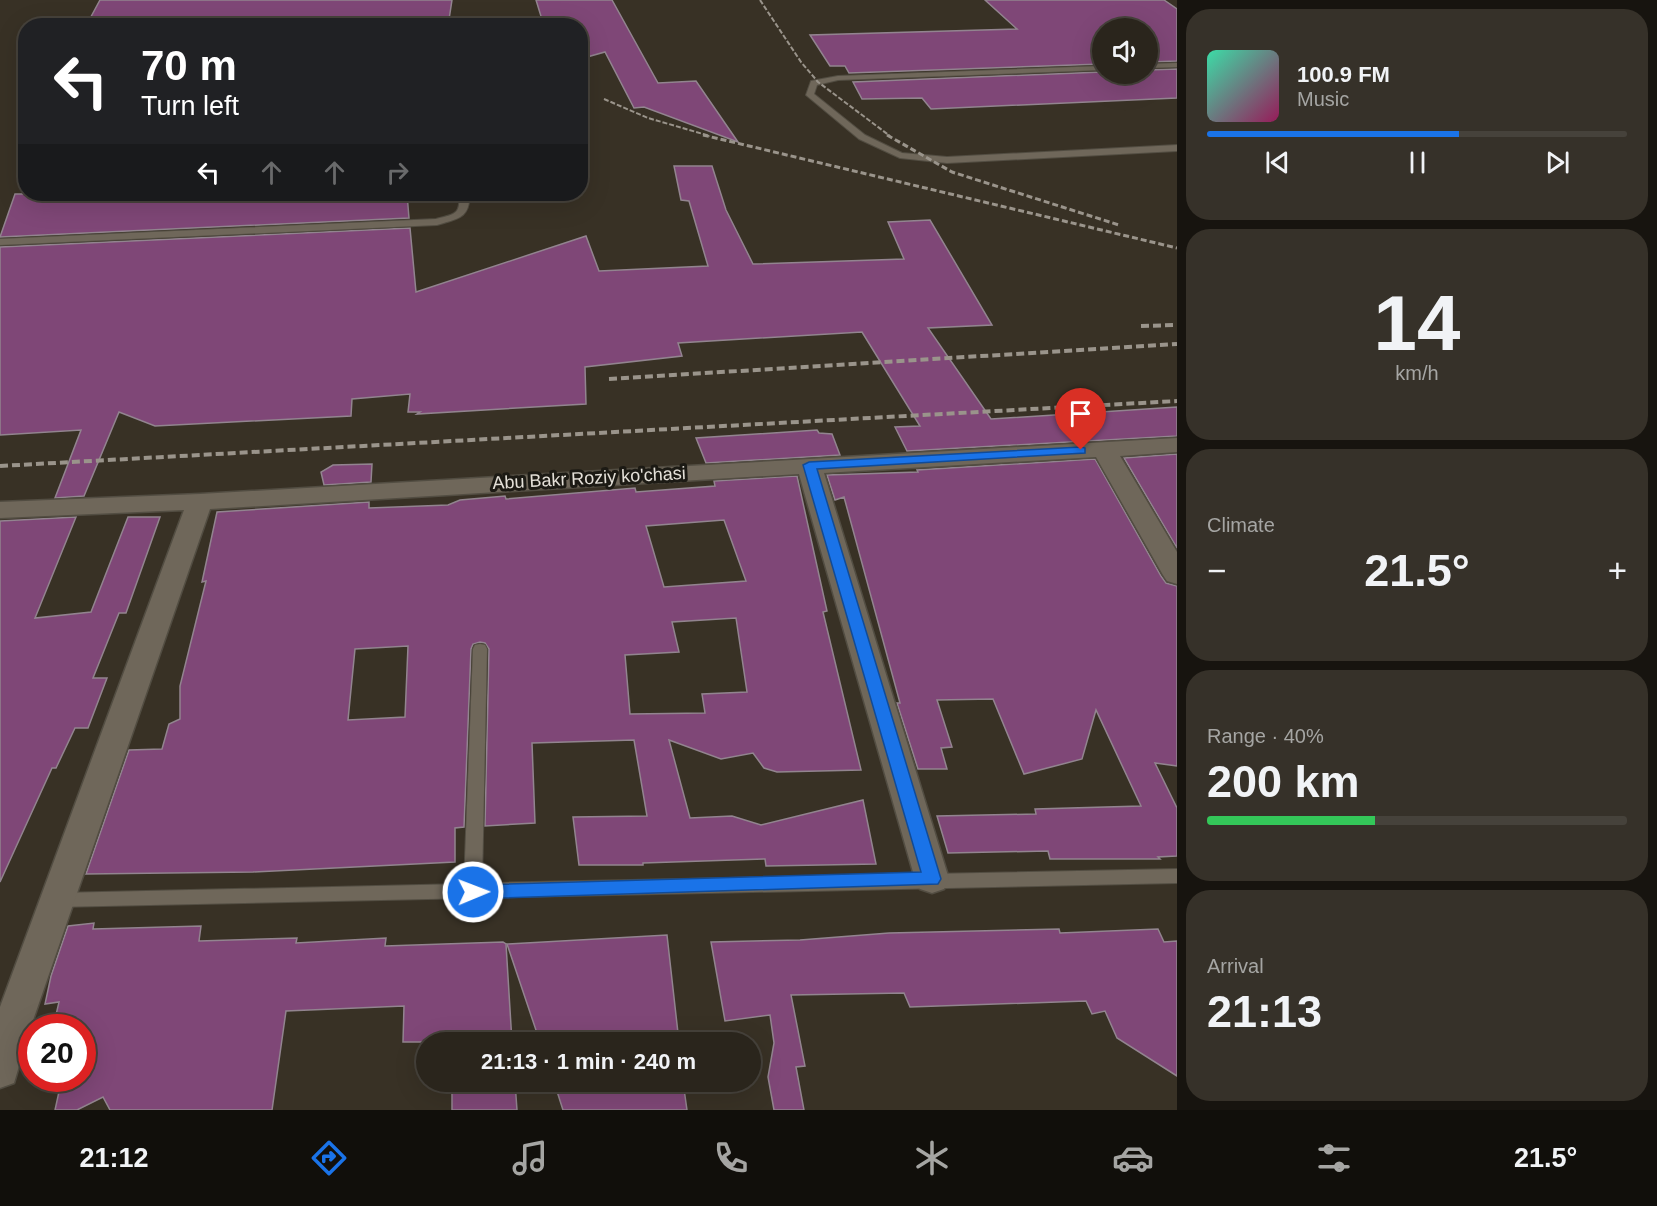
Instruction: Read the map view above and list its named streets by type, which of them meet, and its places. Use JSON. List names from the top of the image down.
{
  "streets": {
    "street": ["Abu Bakr Roziy ko'chasi"]
  },
  "page": {
    "turn": ["70 m", "Turn left"],
    "song": ["100.9 FM", "Music"],
    "tile": [
      ["14", "km/h"],
      "Climate",
      ["Range · 40%", "200 km"],
      ["Arrival", "21:13"]
    ],
    "heat": ["−", "21.5°", "+"],
    "limit": "20",
    "trip": "21:13 · 1 min · 240 m",
    "tabs": ["21:12", "21.5°"]
  }
}
